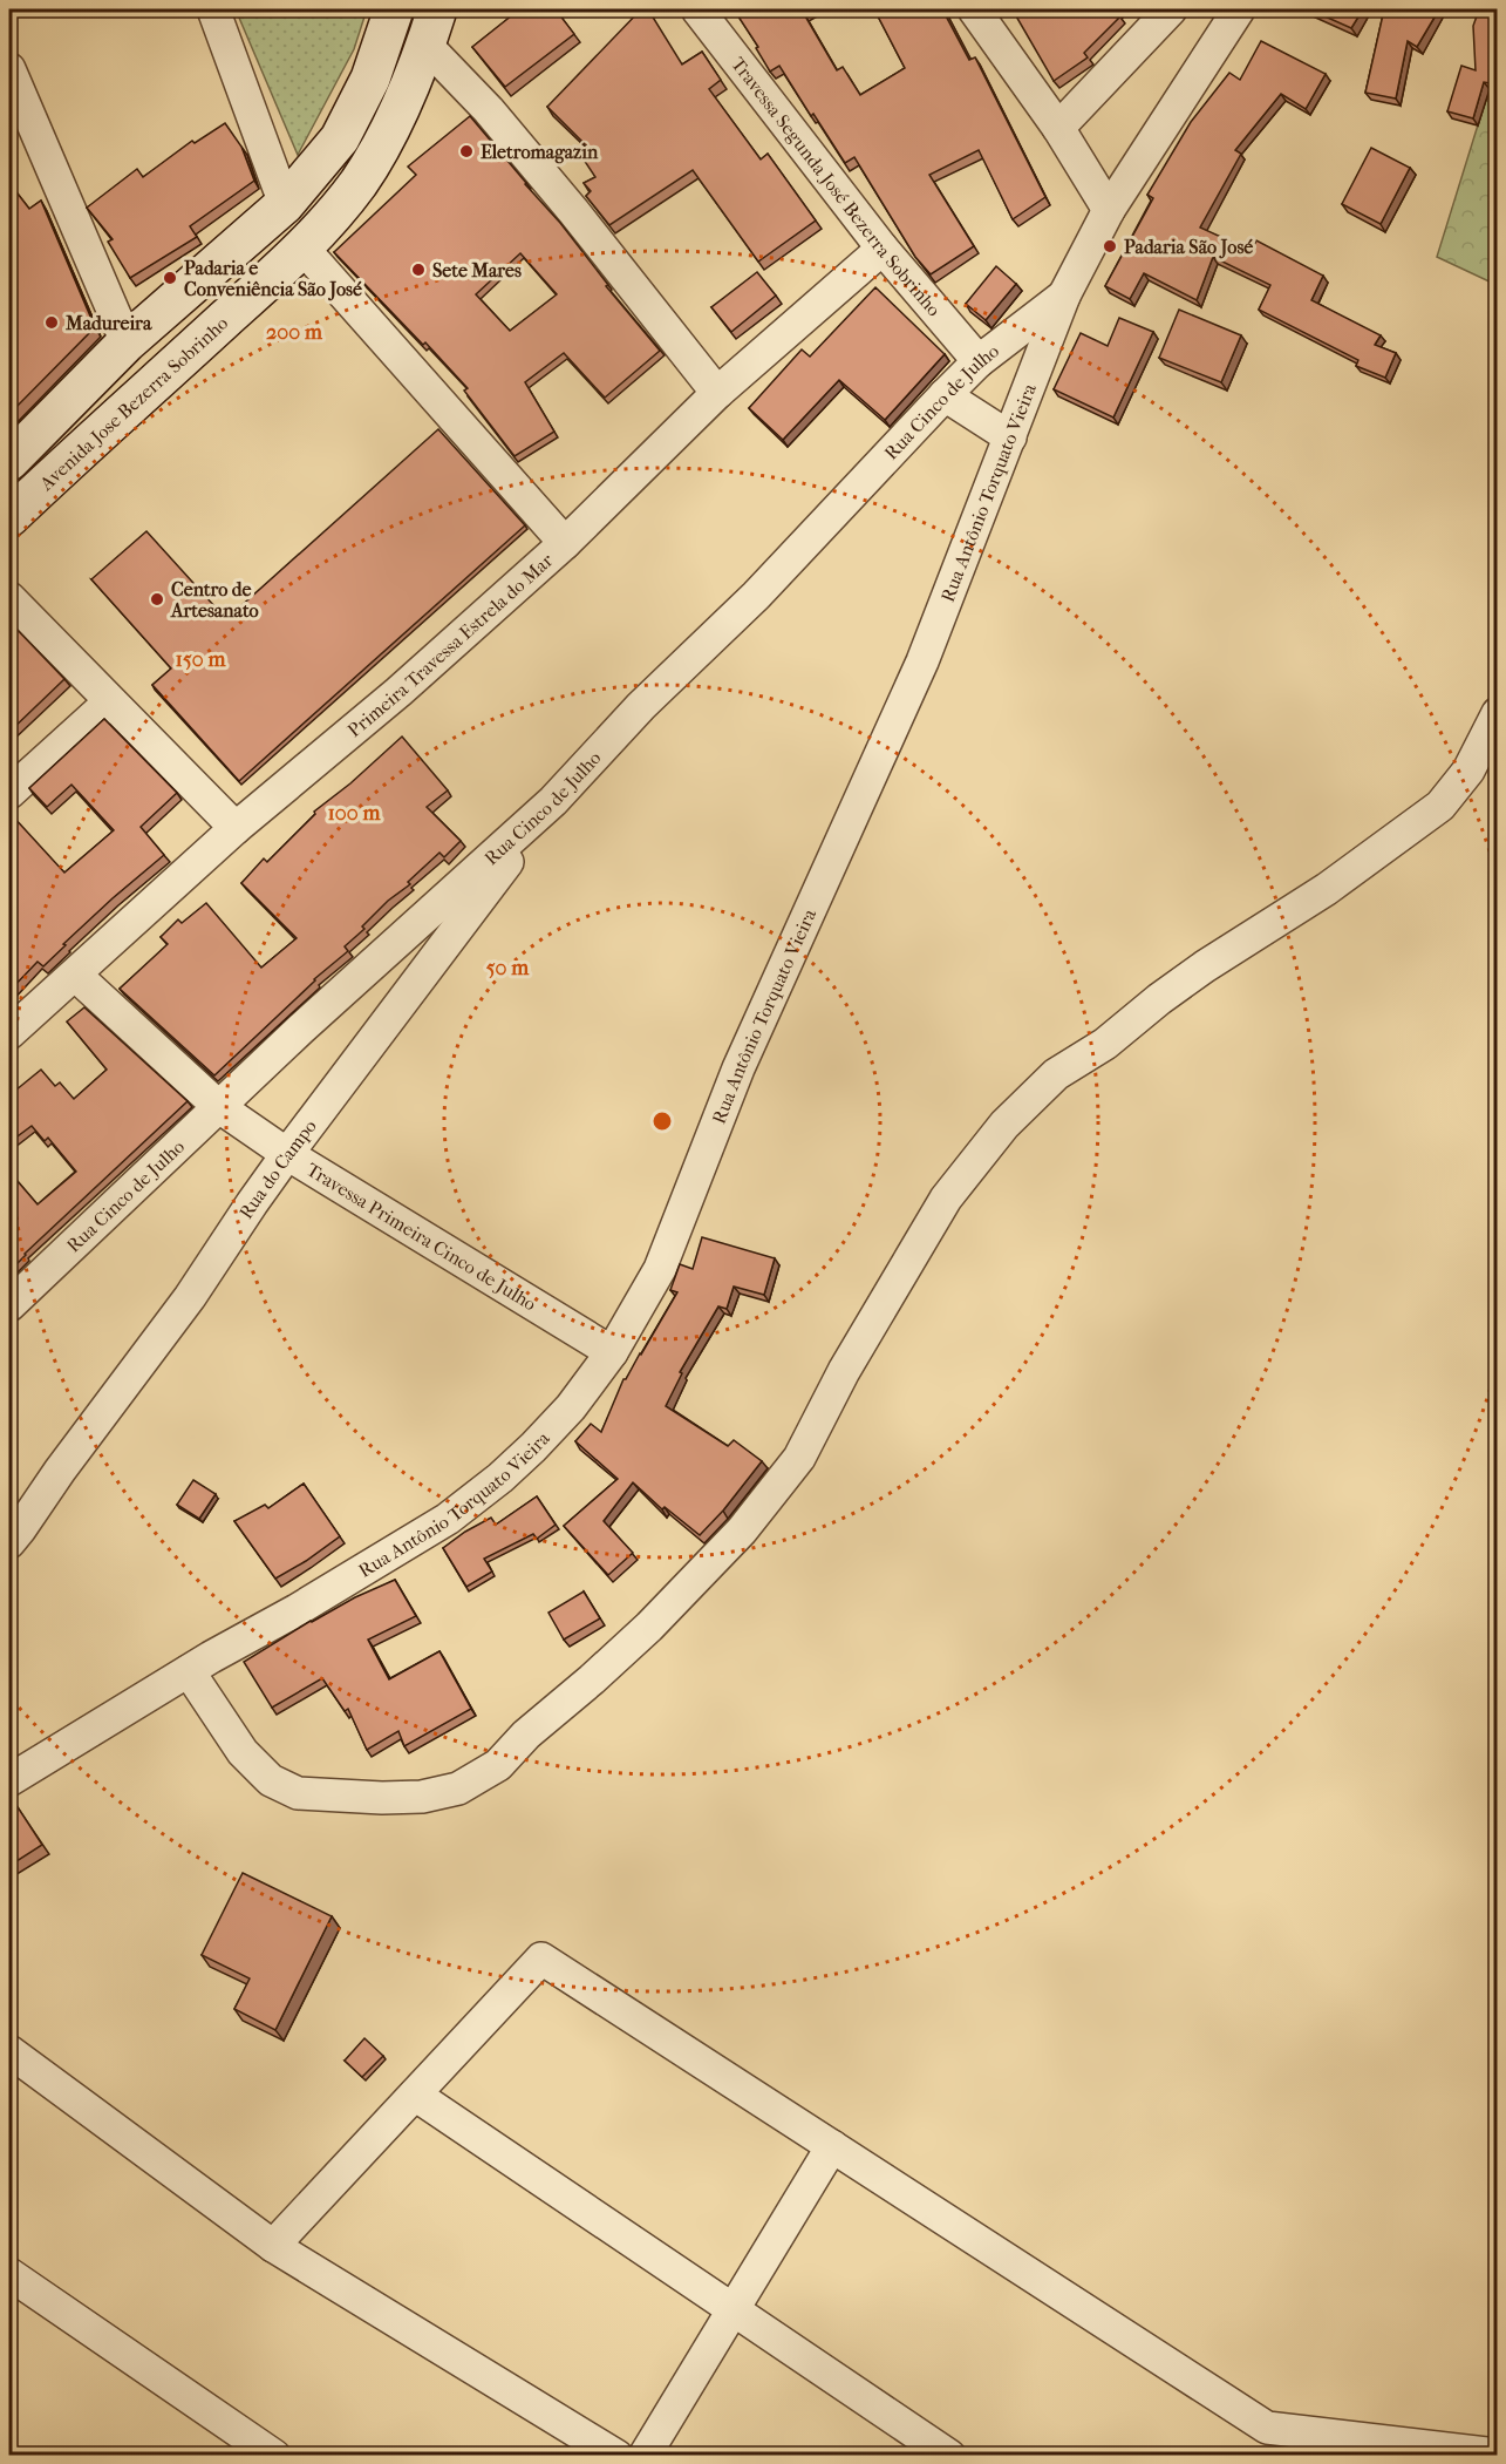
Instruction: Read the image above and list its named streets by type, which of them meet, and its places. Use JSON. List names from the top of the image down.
{
  "streets": {
    "main road": ["Avenida Jose Bezerra Sobrinho"],
    "street": [
      "Travessa Segunda José Bezerra Sobrinho",
      "Rua Cinco de Julho",
      "Rua Antônio Torquato Vieira",
      "Primeira Travessa Estrela do Mar",
      "Rua do Campo",
      "Travessa Primeira Cinco de Julho"
    ]
  },
  "crossings": [
    ["Travessa Segunda José Bezerra Sobrinho", "Rua Cinco de Julho"],
    ["Travessa Segunda José Bezerra Sobrinho", "Primeira Travessa Estrela do Mar"],
    ["Rua Cinco de Julho", "Rua Antônio Torquato Vieira"],
    ["Rua Cinco de Julho", "Rua do Campo"],
    ["Rua Cinco de Julho", "Travessa Primeira Cinco de Julho"],
    ["Rua Antônio Torquato Vieira", "Travessa Primeira Cinco de Julho"],
    ["Primeira Travessa Estrela do Mar", "Travessa Primeira Cinco de Julho"],
    ["Rua do Campo", "Travessa Primeira Cinco de Julho"]
  ],
  "places": [
    "Eletromagazin",
    "Padaria São José",
    "Sete Mares",
    "Padaria e Conveniência São José",
    "Madureira",
    "Centro de Artesanato"
  ],
  "rings": [
    "200 m",
    "150 m",
    "100 m",
    "50 m"
  ]
}
